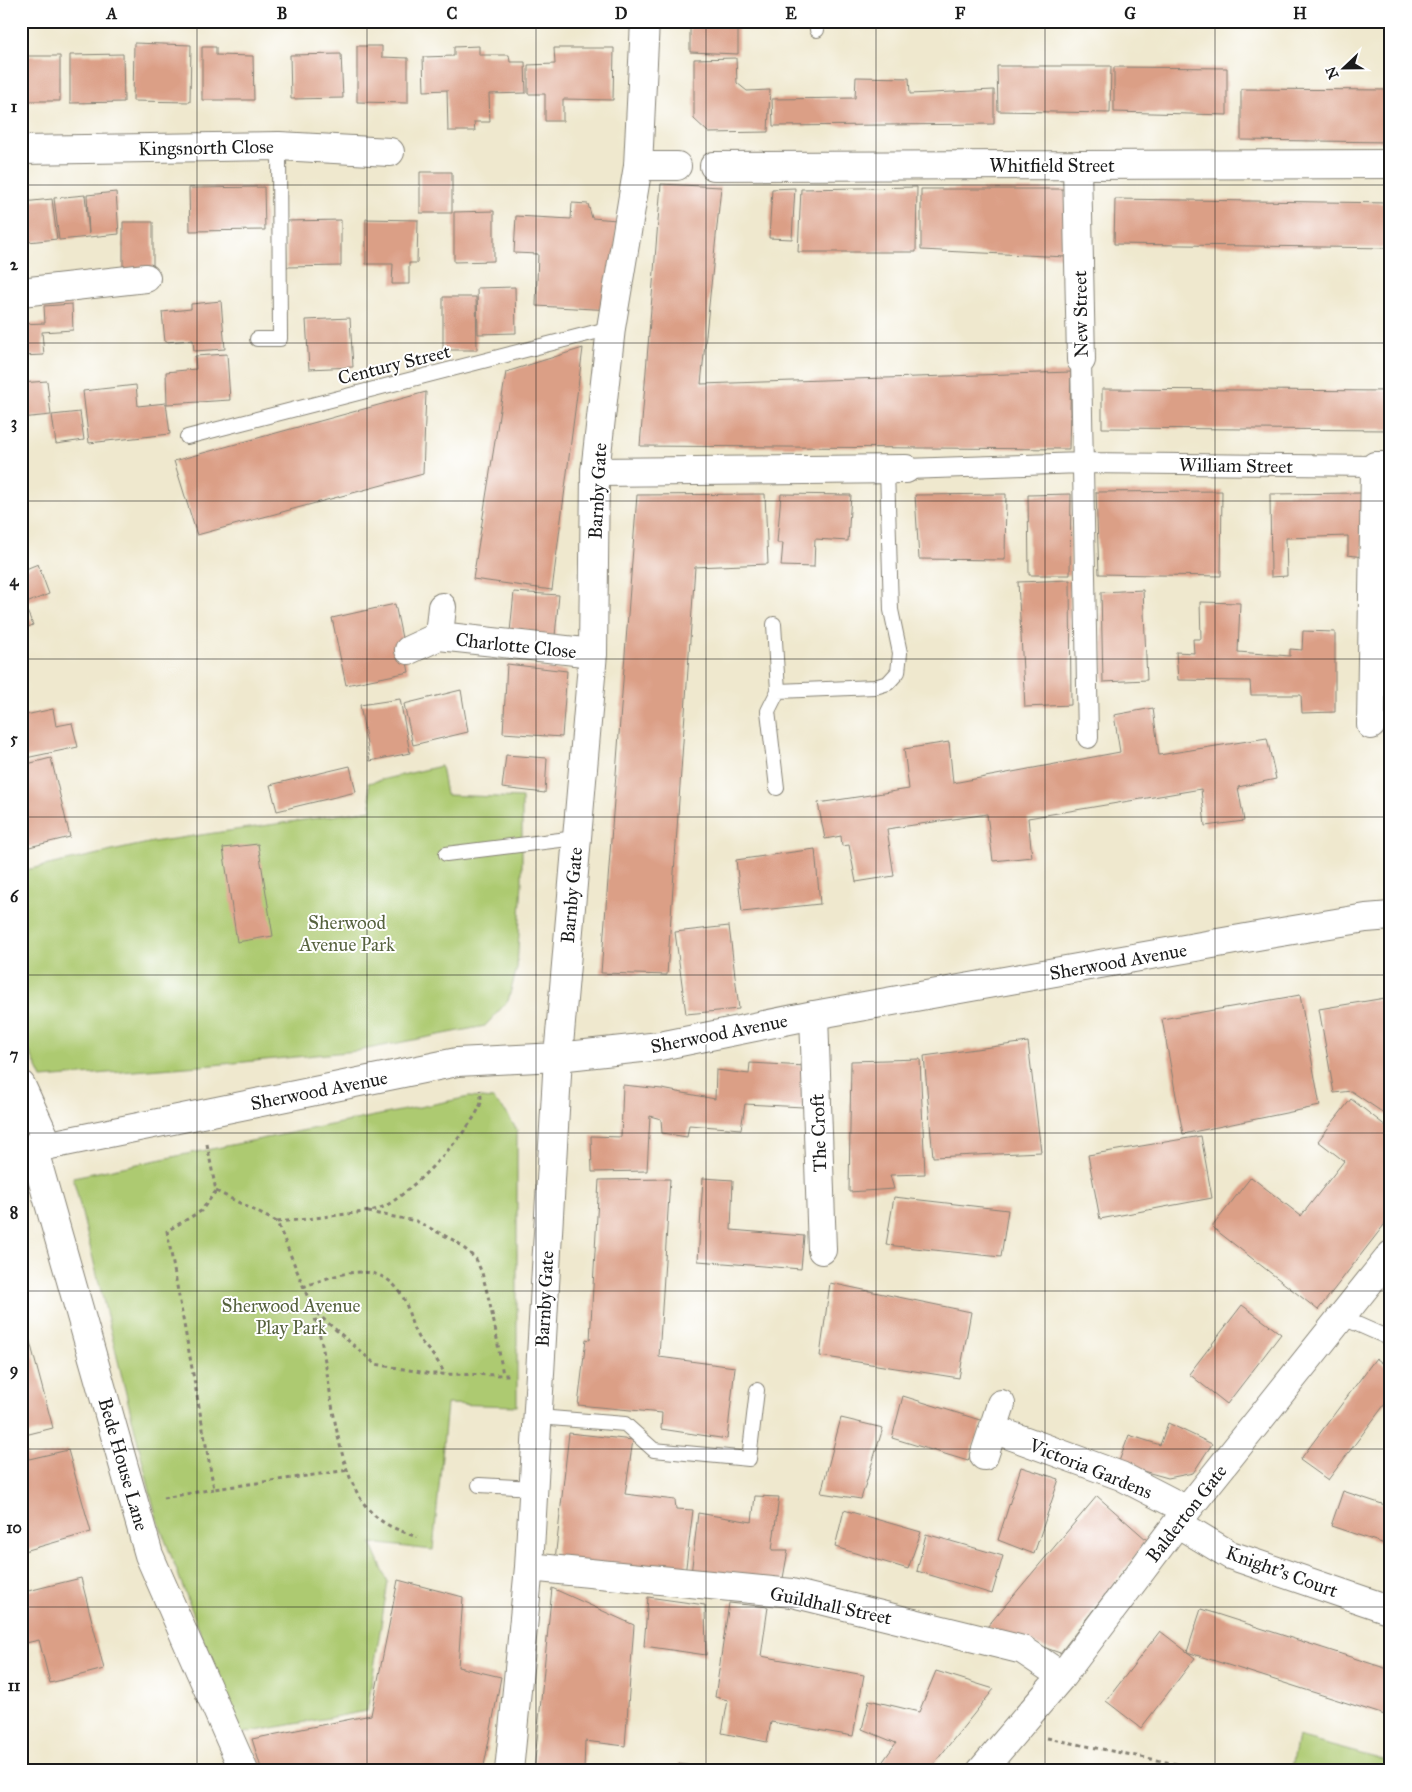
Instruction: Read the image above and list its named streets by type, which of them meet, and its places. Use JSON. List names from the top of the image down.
{
  "streets": {
    "street": [
      "Kingsnorth Close",
      "Whitfield Street",
      "New Street",
      "William Street",
      "Barnby Gate",
      "Charlotte Close",
      "Sherwood Avenue",
      "The Croft",
      "Bede House Lane",
      "Victoria Gardens",
      "Balderton Gate",
      "Knight's Court",
      "Guildhall Street"
    ],
    "lane": ["Century Street"]
  },
  "crossings": [
    ["Whitfield Street", "New Street"],
    ["New Street", "William Street"],
    ["Century Street", "Barnby Gate"],
    ["Barnby Gate", "Charlotte Close"],
    ["Barnby Gate", "Sherwood Avenue"],
    ["Barnby Gate", "Guildhall Street"],
    ["Sherwood Avenue", "The Croft"],
    ["Sherwood Avenue", "Bede House Lane"],
    ["Victoria Gardens", "Balderton Gate"],
    ["Victoria Gardens", "Knight's Court"],
    ["Balderton Gate", "Knight's Court"],
    ["Balderton Gate", "Guildhall Street"]
  ],
  "parks": ["Sherwood Avenue Park", "Sherwood Avenue Play Park"],
  "north": "left",
  "grid": {
    "columns": [
      "A",
      "B",
      "C",
      "D",
      "E",
      "F",
      "G",
      "H"
    ],
    "rows": [
      "1",
      "2",
      "3",
      "4",
      "5",
      "6",
      "7",
      "8",
      "9",
      "10",
      "11"
    ]
  }
}
